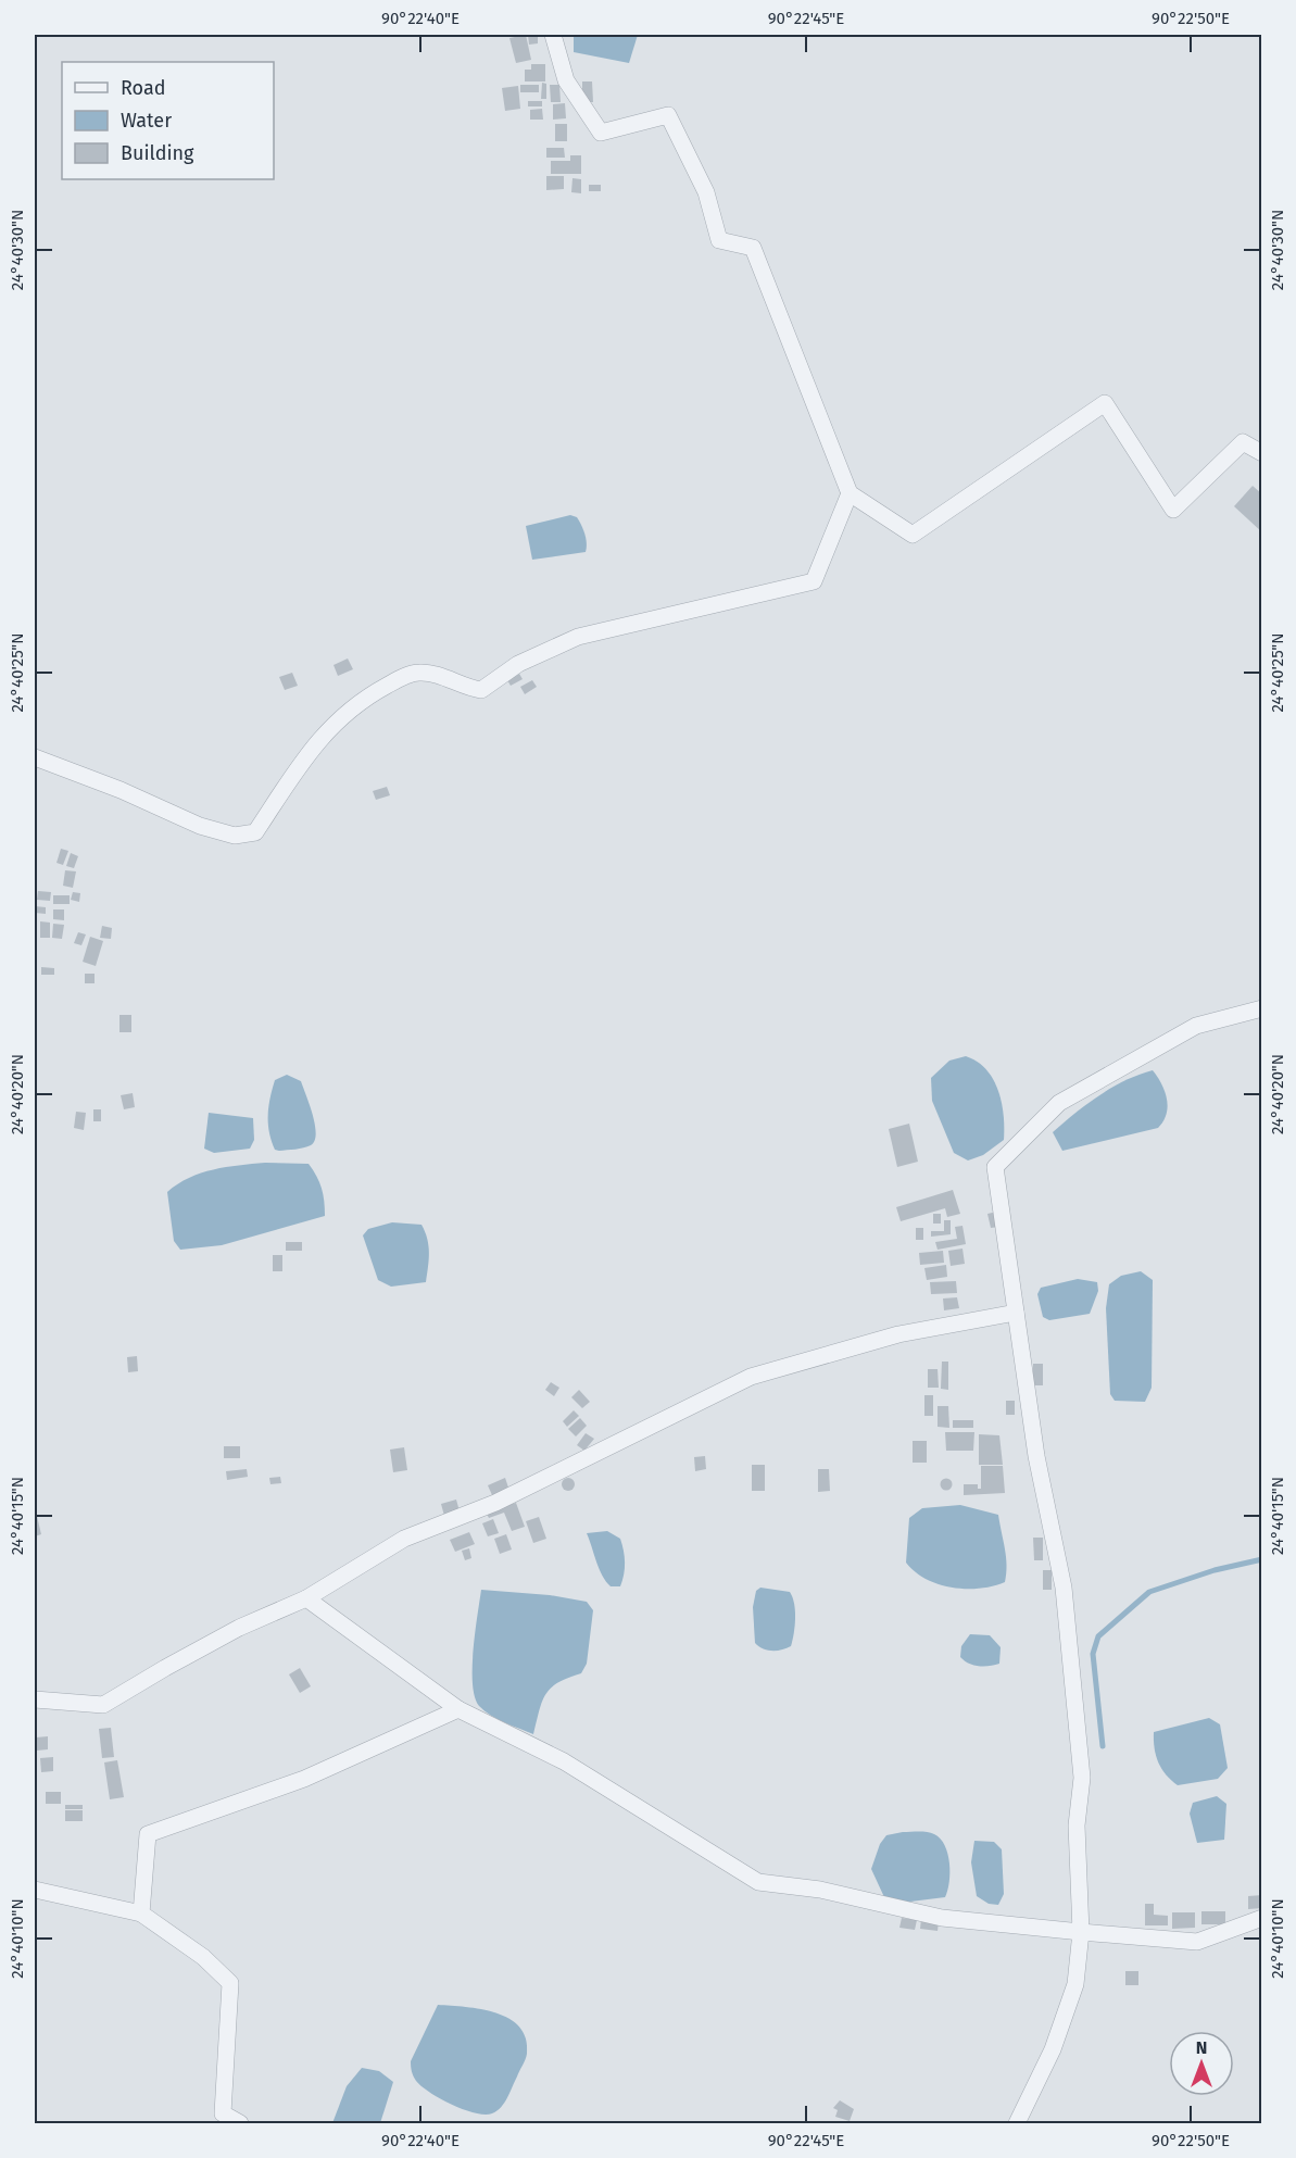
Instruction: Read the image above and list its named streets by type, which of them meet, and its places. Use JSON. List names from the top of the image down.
{
  "legend": ["Road", "Water", "Building"],
  "north": "top",
  "coordinates": [
    "90°22'40\"E",
    "90°22'45\"E",
    "90°22'50\"E",
    "24°40'30\"N",
    "24°40'25\"N",
    "24°40'20\"N",
    "24°40'15\"N",
    "24°40'10\"N"
  ]
}
